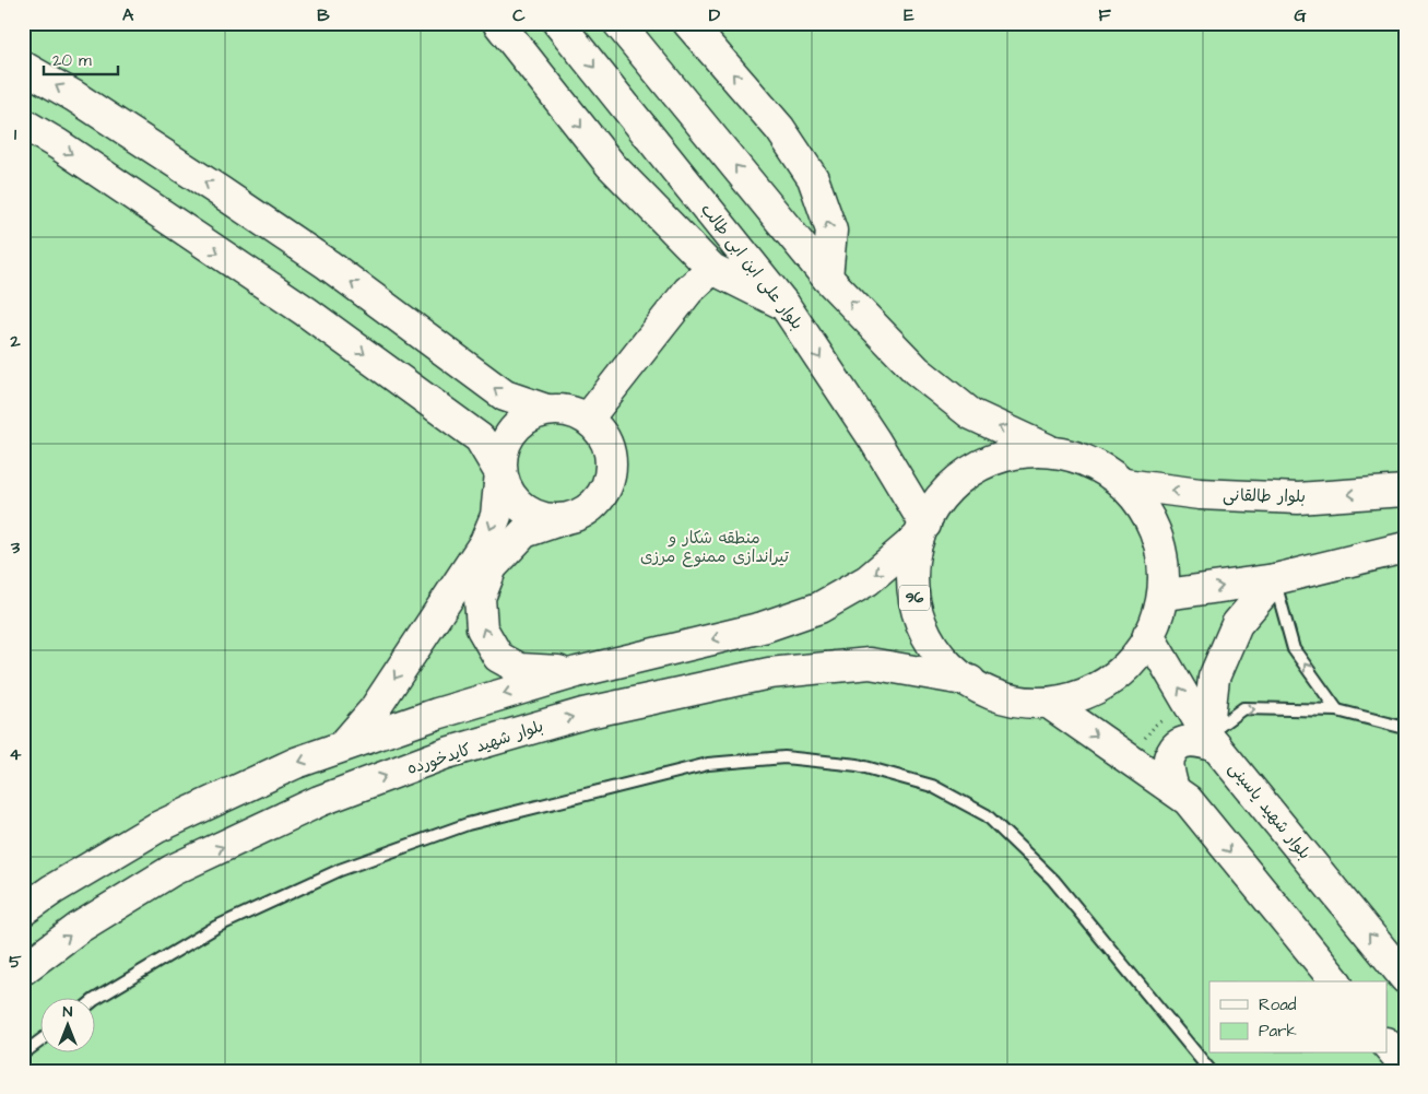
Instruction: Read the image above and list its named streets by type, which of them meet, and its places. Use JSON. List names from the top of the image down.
{
  "streets": {
    "street": [
      "بلوار علی ابن ابی طالب",
      "بلوار طالقانی",
      "96",
      "بلوار شهید کایدخورده",
      "بلوار شهید یاسینی"
    ]
  },
  "crossings": [
    ["بلوار علی ابن ابی طالب", "96"],
    ["بلوار طالقانی", "96"],
    ["96", "بلوار شهید کایدخورده"],
    ["96", "بلوار شهید یاسینی"]
  ],
  "parks": ["منطقه شکار و تیراندازی ممنوع مرزی"],
  "legend": ["Road", "Park"],
  "scale_bar": "20 m",
  "north": "top",
  "grid": {
    "columns": [
      "A",
      "B",
      "C",
      "D",
      "E",
      "F",
      "G"
    ],
    "rows": [
      "1",
      "2",
      "3",
      "4",
      "5"
    ]
  }
}
